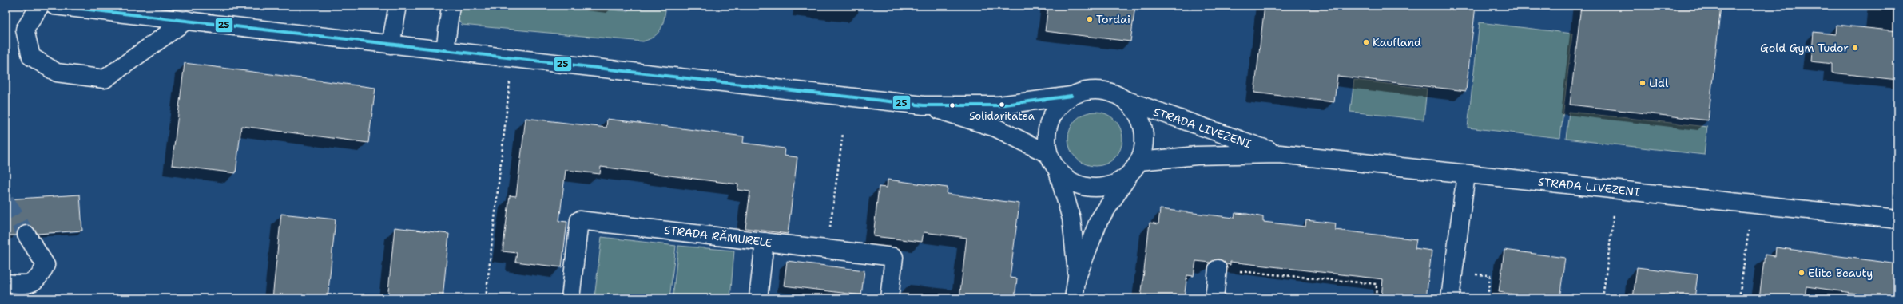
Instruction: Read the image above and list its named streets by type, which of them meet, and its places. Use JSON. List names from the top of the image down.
{
  "streets": {
    "main road": ["STRADA LIVEZENI", "STRADA RĂMURELE"]
  },
  "places": [
    "Tordai",
    "Kaufland",
    "Gold Gym Tudor",
    "Lidl",
    "Solidaritatea",
    "Elite Beauty"
  ],
  "lines": ["transit line 25"]
}
